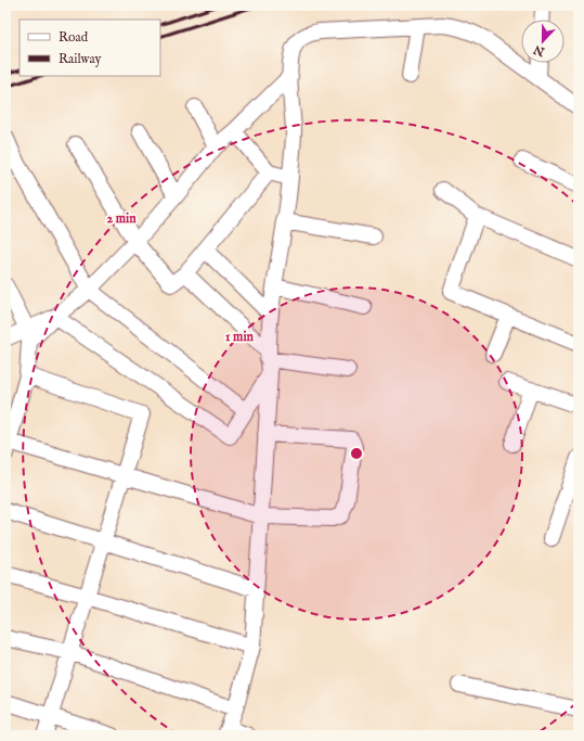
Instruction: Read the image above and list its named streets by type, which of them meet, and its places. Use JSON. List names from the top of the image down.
{
  "legend": ["Road", "Railway"],
  "north": "bottom",
  "rings": ["2 min", "1 min"]
}
